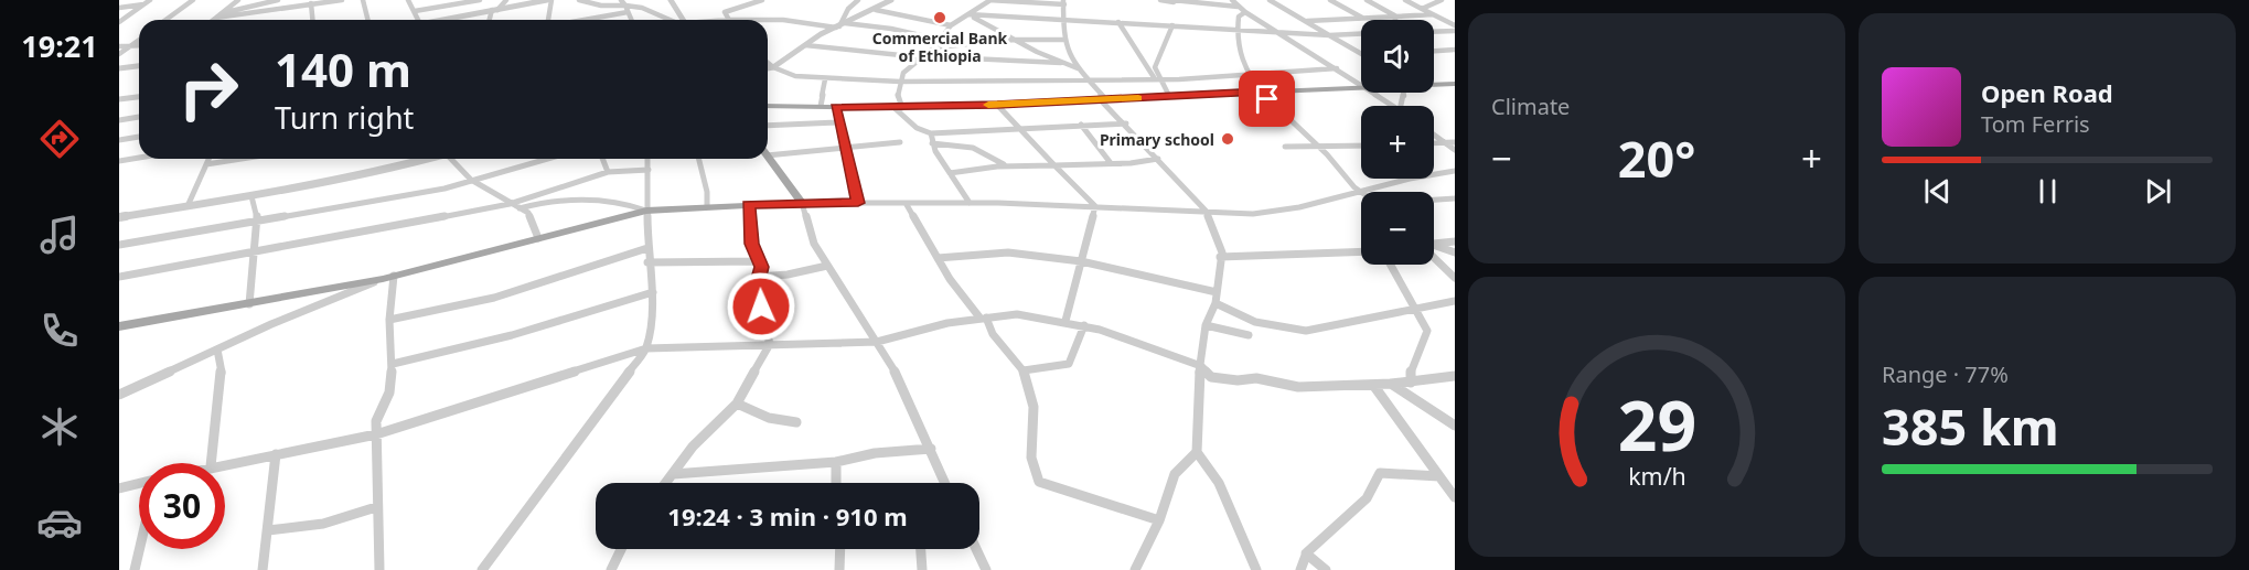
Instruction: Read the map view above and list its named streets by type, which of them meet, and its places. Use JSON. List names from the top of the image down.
{
  "places": ["Commercial Bank of Ethiopia", "Primary school"],
  "page": {
    "tabs": "19:21",
    "tile": [
      "Climate",
      ["Range · 77%", "385 km"]
    ],
    "map_buttons": ["+", "−"],
    "turn": ["140 m", "Turn right"],
    "song": ["Open Road", "Tom Ferris"],
    "heat": ["−", "20°", "+"],
    "limit": "30",
    "trip": "19:24 · 3 min · 910 m",
    "gauge": ["29", "km/h"]
  }
}
